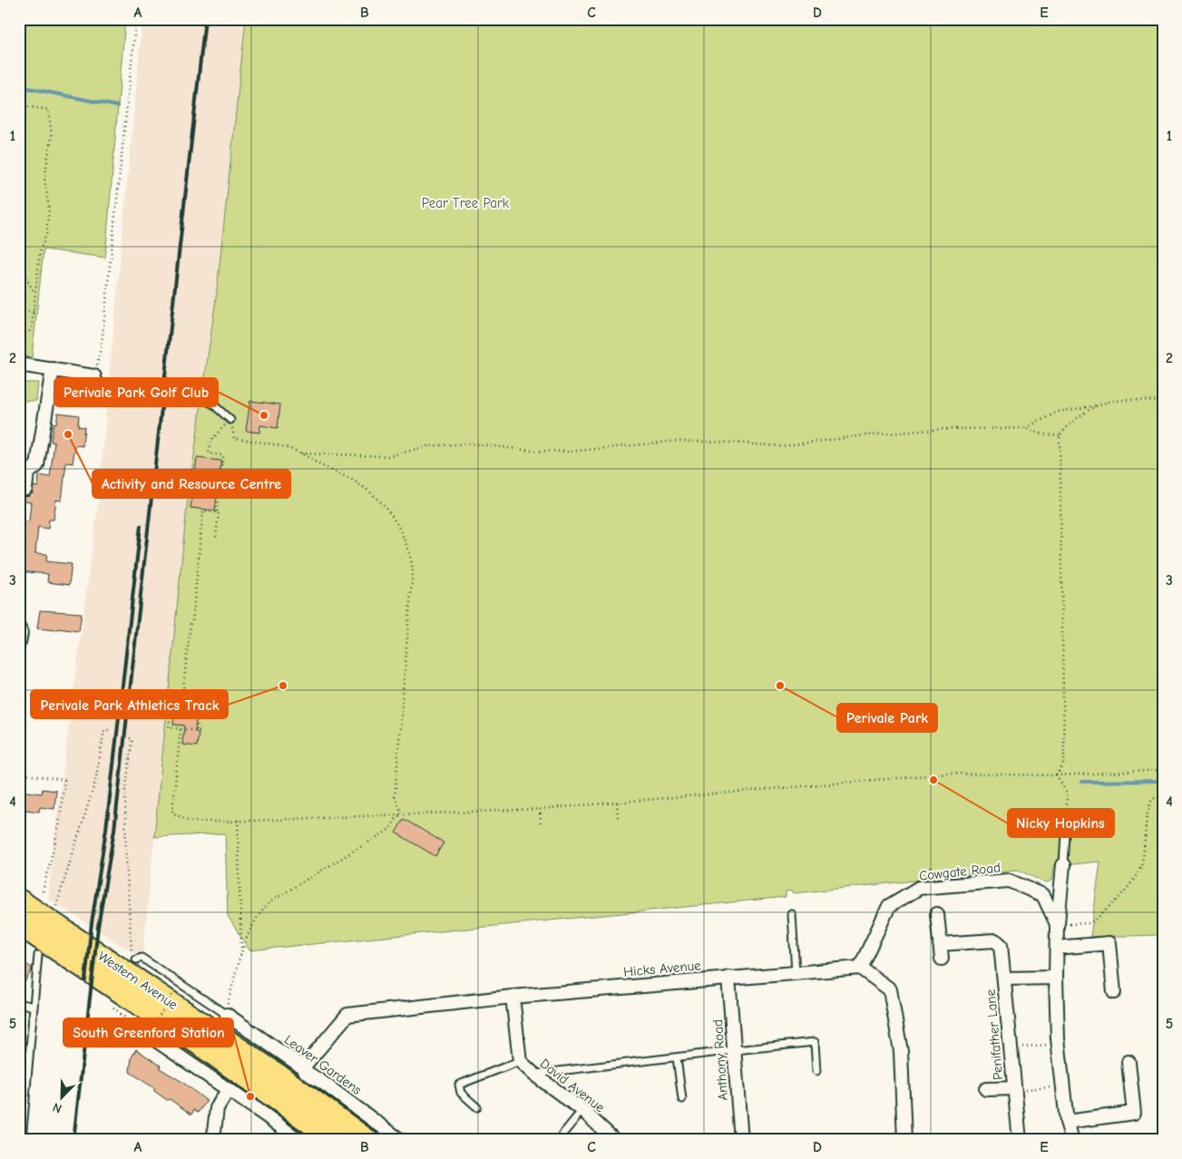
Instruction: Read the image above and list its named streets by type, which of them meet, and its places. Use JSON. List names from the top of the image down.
{
  "streets": {
    "highway": ["Western Avenue"],
    "street": [
      "Cowgate Road",
      "Hicks Avenue",
      "Penifather Lane",
      "Anthony Road",
      "Leaver Gardens",
      "David Avenue"
    ]
  },
  "crossings": [
    ["Cowgate Road", "Hicks Avenue"],
    ["Cowgate Road", "Penifather Lane"],
    ["Hicks Avenue", "Western Avenue"],
    ["Hicks Avenue", "Anthony Road"],
    ["Hicks Avenue", "Leaver Gardens"],
    ["Hicks Avenue", "David Avenue"],
    ["Western Avenue", "Leaver Gardens"]
  ],
  "parks": ["Pear Tree Park"],
  "places": [
    "Perivale Park Golf Club",
    "Activity and Resource Centre",
    "Perivale Park Athletics Track",
    "Perivale Park",
    "Nicky Hopkins",
    "South Greenford Station"
  ],
  "north": "bottom left",
  "grid": {
    "columns": [
      "A",
      "B",
      "C",
      "D",
      "E"
    ],
    "rows": [
      "1",
      "2",
      "3",
      "4",
      "5"
    ]
  }
}
